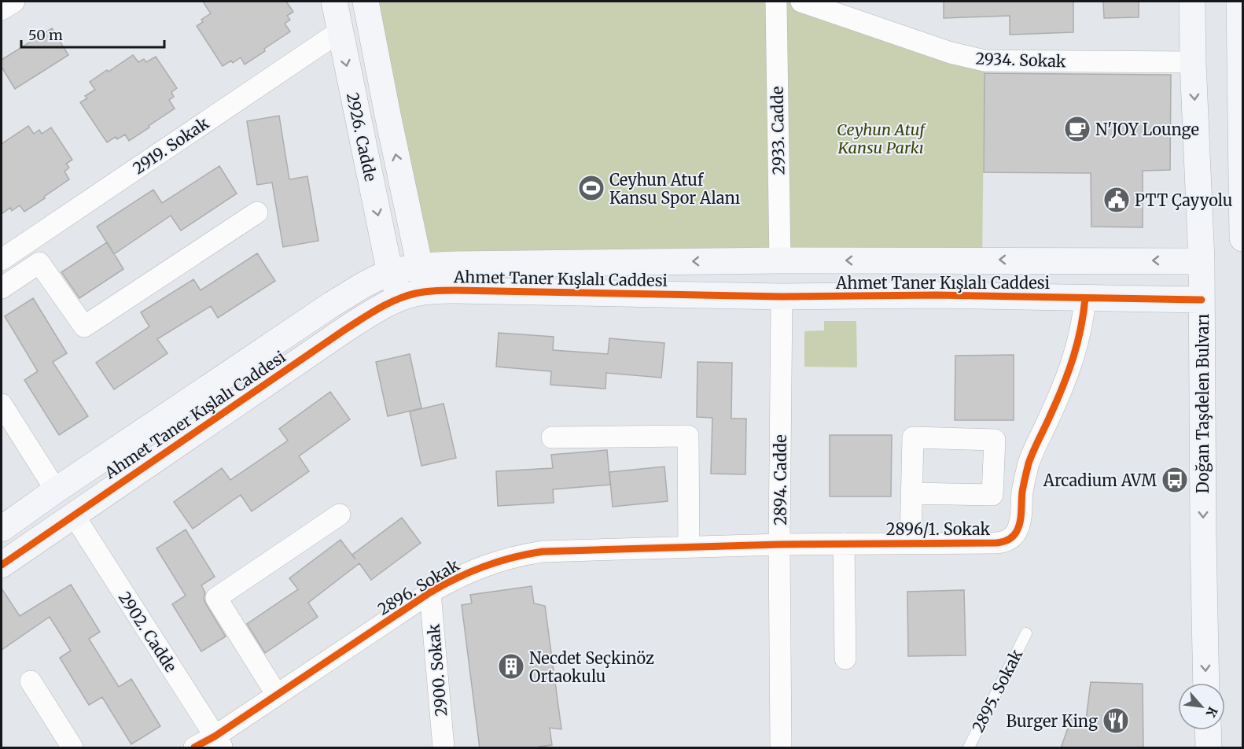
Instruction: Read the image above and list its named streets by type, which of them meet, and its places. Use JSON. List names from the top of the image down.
{
  "streets": {
    "street": [
      "2934. Sokak",
      "2933. Cadde",
      "2926. Cadde",
      "2919. Sokak",
      "Ahmet Taner Kışlalı Caddesi",
      "Doğan Taşdelen Bulvarı",
      "2894. Cadde",
      "2896/1. Sokak",
      "2896. Sokak",
      "2902. Cadde",
      "2900. Sokak"
    ],
    "lane": ["2895. Sokak"]
  },
  "crossings": [
    ["2934. Sokak", "Doğan Taşdelen Bulvarı"],
    ["2933. Cadde", "Ahmet Taner Kışlalı Caddesi"],
    ["2926. Cadde", "2919. Sokak"],
    ["2926. Cadde", "Ahmet Taner Kışlalı Caddesi"],
    ["Ahmet Taner Kışlalı Caddesi", "Doğan Taşdelen Bulvarı"],
    ["Ahmet Taner Kışlalı Caddesi", "2894. Cadde"],
    ["Ahmet Taner Kışlalı Caddesi", "2896/1. Sokak"],
    ["Ahmet Taner Kışlalı Caddesi", "2902. Cadde"],
    ["2894. Cadde", "2896/1. Sokak"],
    ["2894. Cadde", "2896. Sokak"],
    ["2896/1. Sokak", "2896. Sokak"],
    ["2896. Sokak", "2902. Cadde"],
    ["2896. Sokak", "2900. Sokak"]
  ],
  "parks": ["Ceyhun Atuf Kansu Parkı"],
  "places": {
    "cafe": ["N'JOY Lounge"],
    "sports": ["Ceyhun Atuf Kansu Spor Alanı"],
    "public building": ["PTT Çayyolu"],
    "bus stop": ["Arcadium AVM"],
    "building": ["Necdet Seçkinöz Ortaokulu"],
    "restaurant": ["Burger King"]
  },
  "scale_bar": "50 m",
  "north": "bottom right"
}
